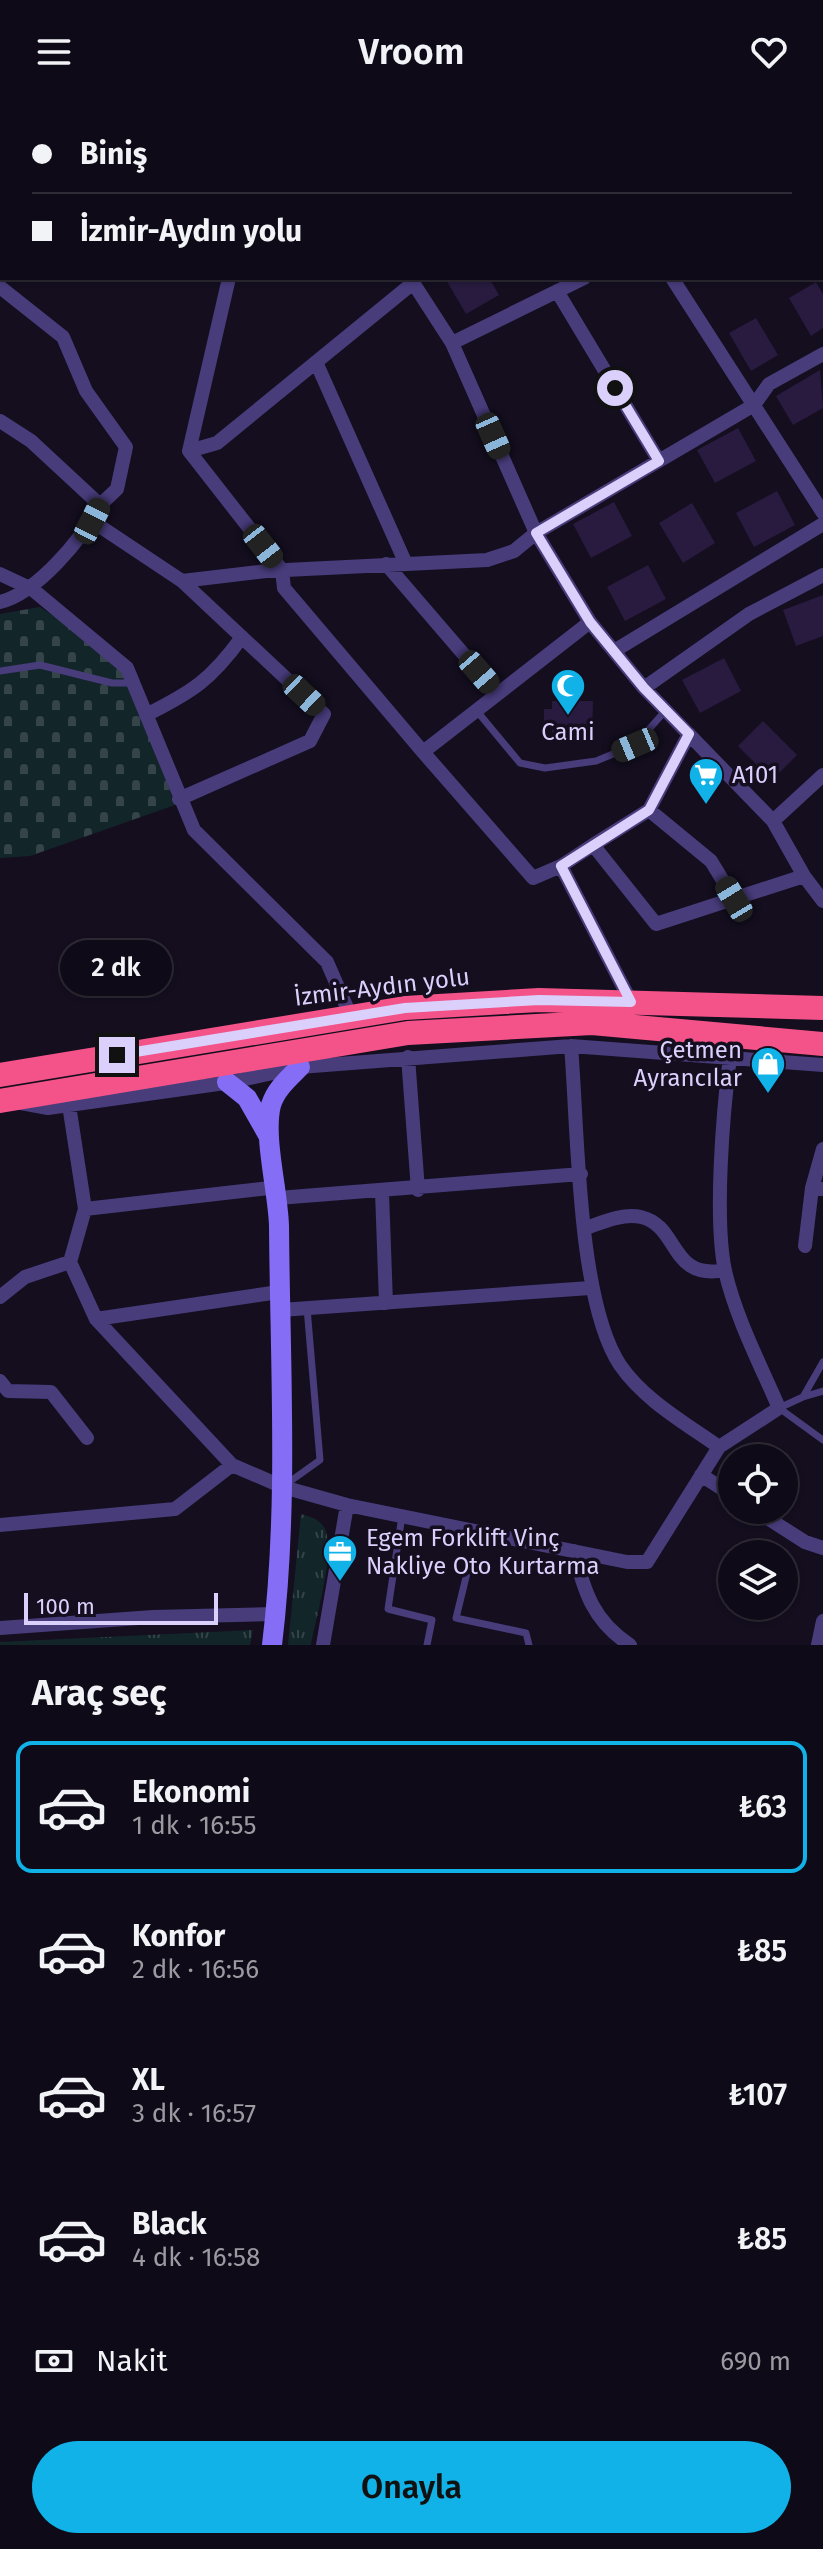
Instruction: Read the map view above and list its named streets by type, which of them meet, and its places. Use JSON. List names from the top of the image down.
{
  "streets": {
    "highway": ["İzmir-Aydın yolu"]
  },
  "places": {
    "mosque": ["Cami"],
    "supermarket": ["A101"],
    "shop": ["Çetmen Ayrancılar"],
    "office": ["Egem Forklift Vinç Nakliye Oto Kurtarma"]
  },
  "scale_bar": "100 m",
  "page": {
    "header": "Vroom",
    "banner": ["Biniş", "İzmir-Aydın yolu"],
    "bubble": "2 dk",
    "scale": "100 m",
    "heading": "Araç seç",
    "list": [
      {
        "name": "Ekonomi",
        "note": "1 dk · 16:55",
        "value": "₺63"
      },
      {
        "name": "Konfor",
        "note": "2 dk · 16:56",
        "value": "₺85"
      },
      {
        "name": "XL",
        "note": "3 dk · 16:57",
        "value": "₺107"
      },
      {
        "name": "Black",
        "note": "4 dk · 16:58",
        "value": "₺85"
      }
    ],
    "pay": ["Nakit", "690 m"],
    "buttons": "Onayla"
  }
}
